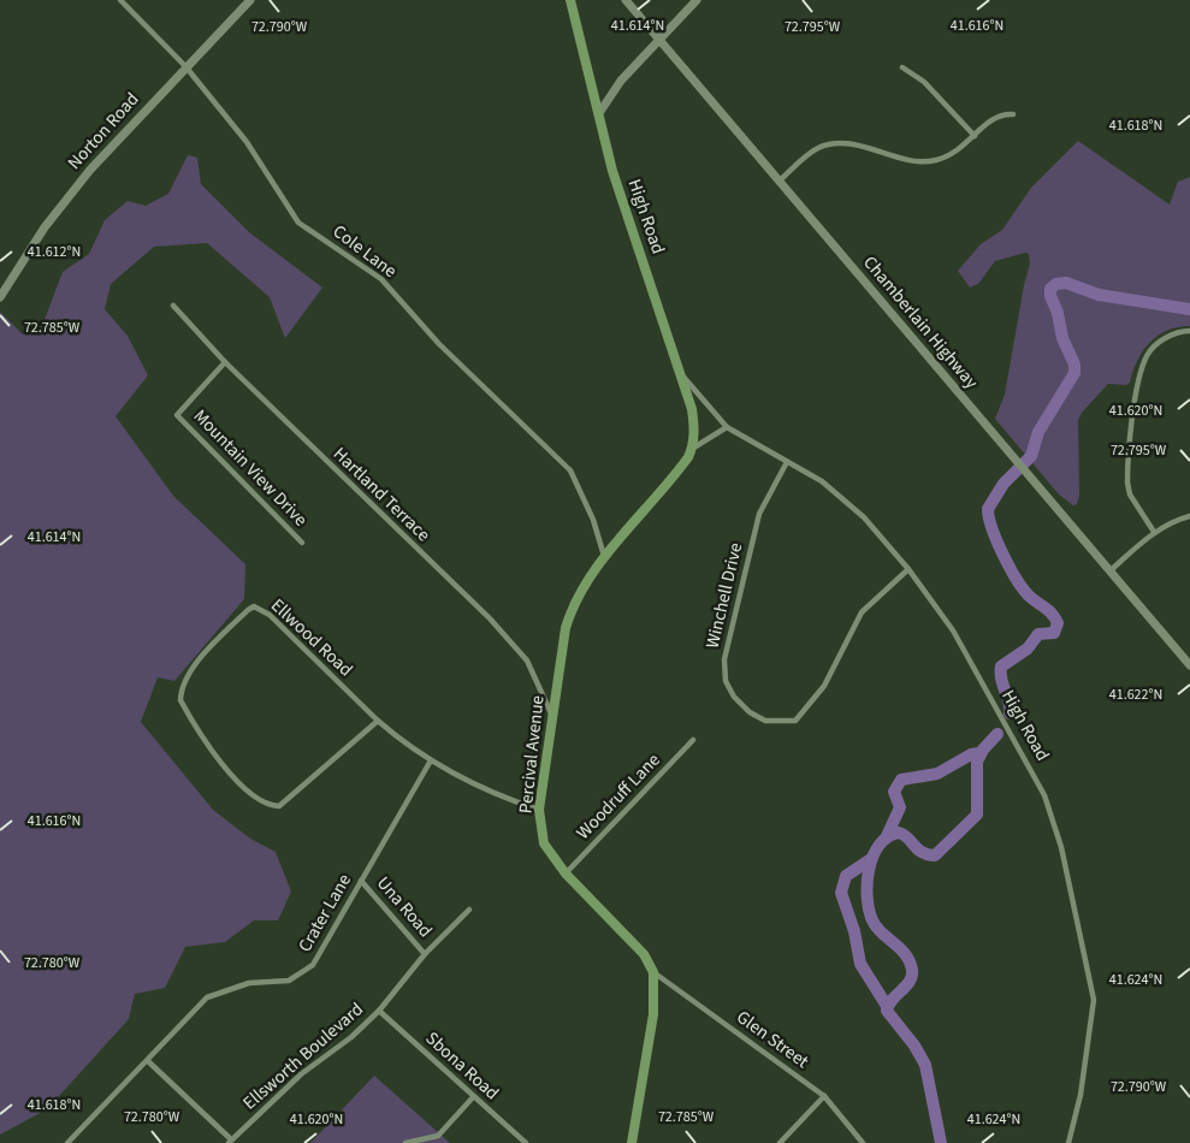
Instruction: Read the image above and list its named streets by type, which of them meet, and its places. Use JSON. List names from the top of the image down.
{
  "streets": {
    "main road": [
      "Norton Road",
      "High Road",
      "Chamberlain Highway",
      "Percival Avenue"
    ],
    "street": [
      "Cole Lane",
      "Mountain View Drive",
      "Hartland Terrace",
      "Winchell Drive",
      "Ellwood Road",
      "Woodruff Lane",
      "Una Road",
      "Crater Lane",
      "Glen Street",
      "Ellsworth Boulevard",
      "Sbona Road"
    ]
  },
  "crossings": [
    ["Norton Road", "Cole Lane"],
    ["High Road", "Winchell Drive"],
    ["Cole Lane", "Percival Avenue"],
    ["Mountain View Drive", "Hartland Terrace"],
    ["Hartland Terrace", "Percival Avenue"],
    ["Ellwood Road", "Percival Avenue"],
    ["Ellwood Road", "Crater Lane"],
    ["Percival Avenue", "Woodruff Lane"],
    ["Percival Avenue", "Glen Street"],
    ["Una Road", "Crater Lane"],
    ["Una Road", "Ellsworth Boulevard"],
    ["Ellsworth Boulevard", "Sbona Road"]
  ],
  "coordinates": [
    "41.614°N",
    "41.616°N",
    "72.790°W",
    "72.795°W",
    "41.618°N",
    "41.612°N",
    "72.785°W",
    "41.620°N",
    "41.622°N",
    "72.780°W",
    "41.624°N"
  ]
}
